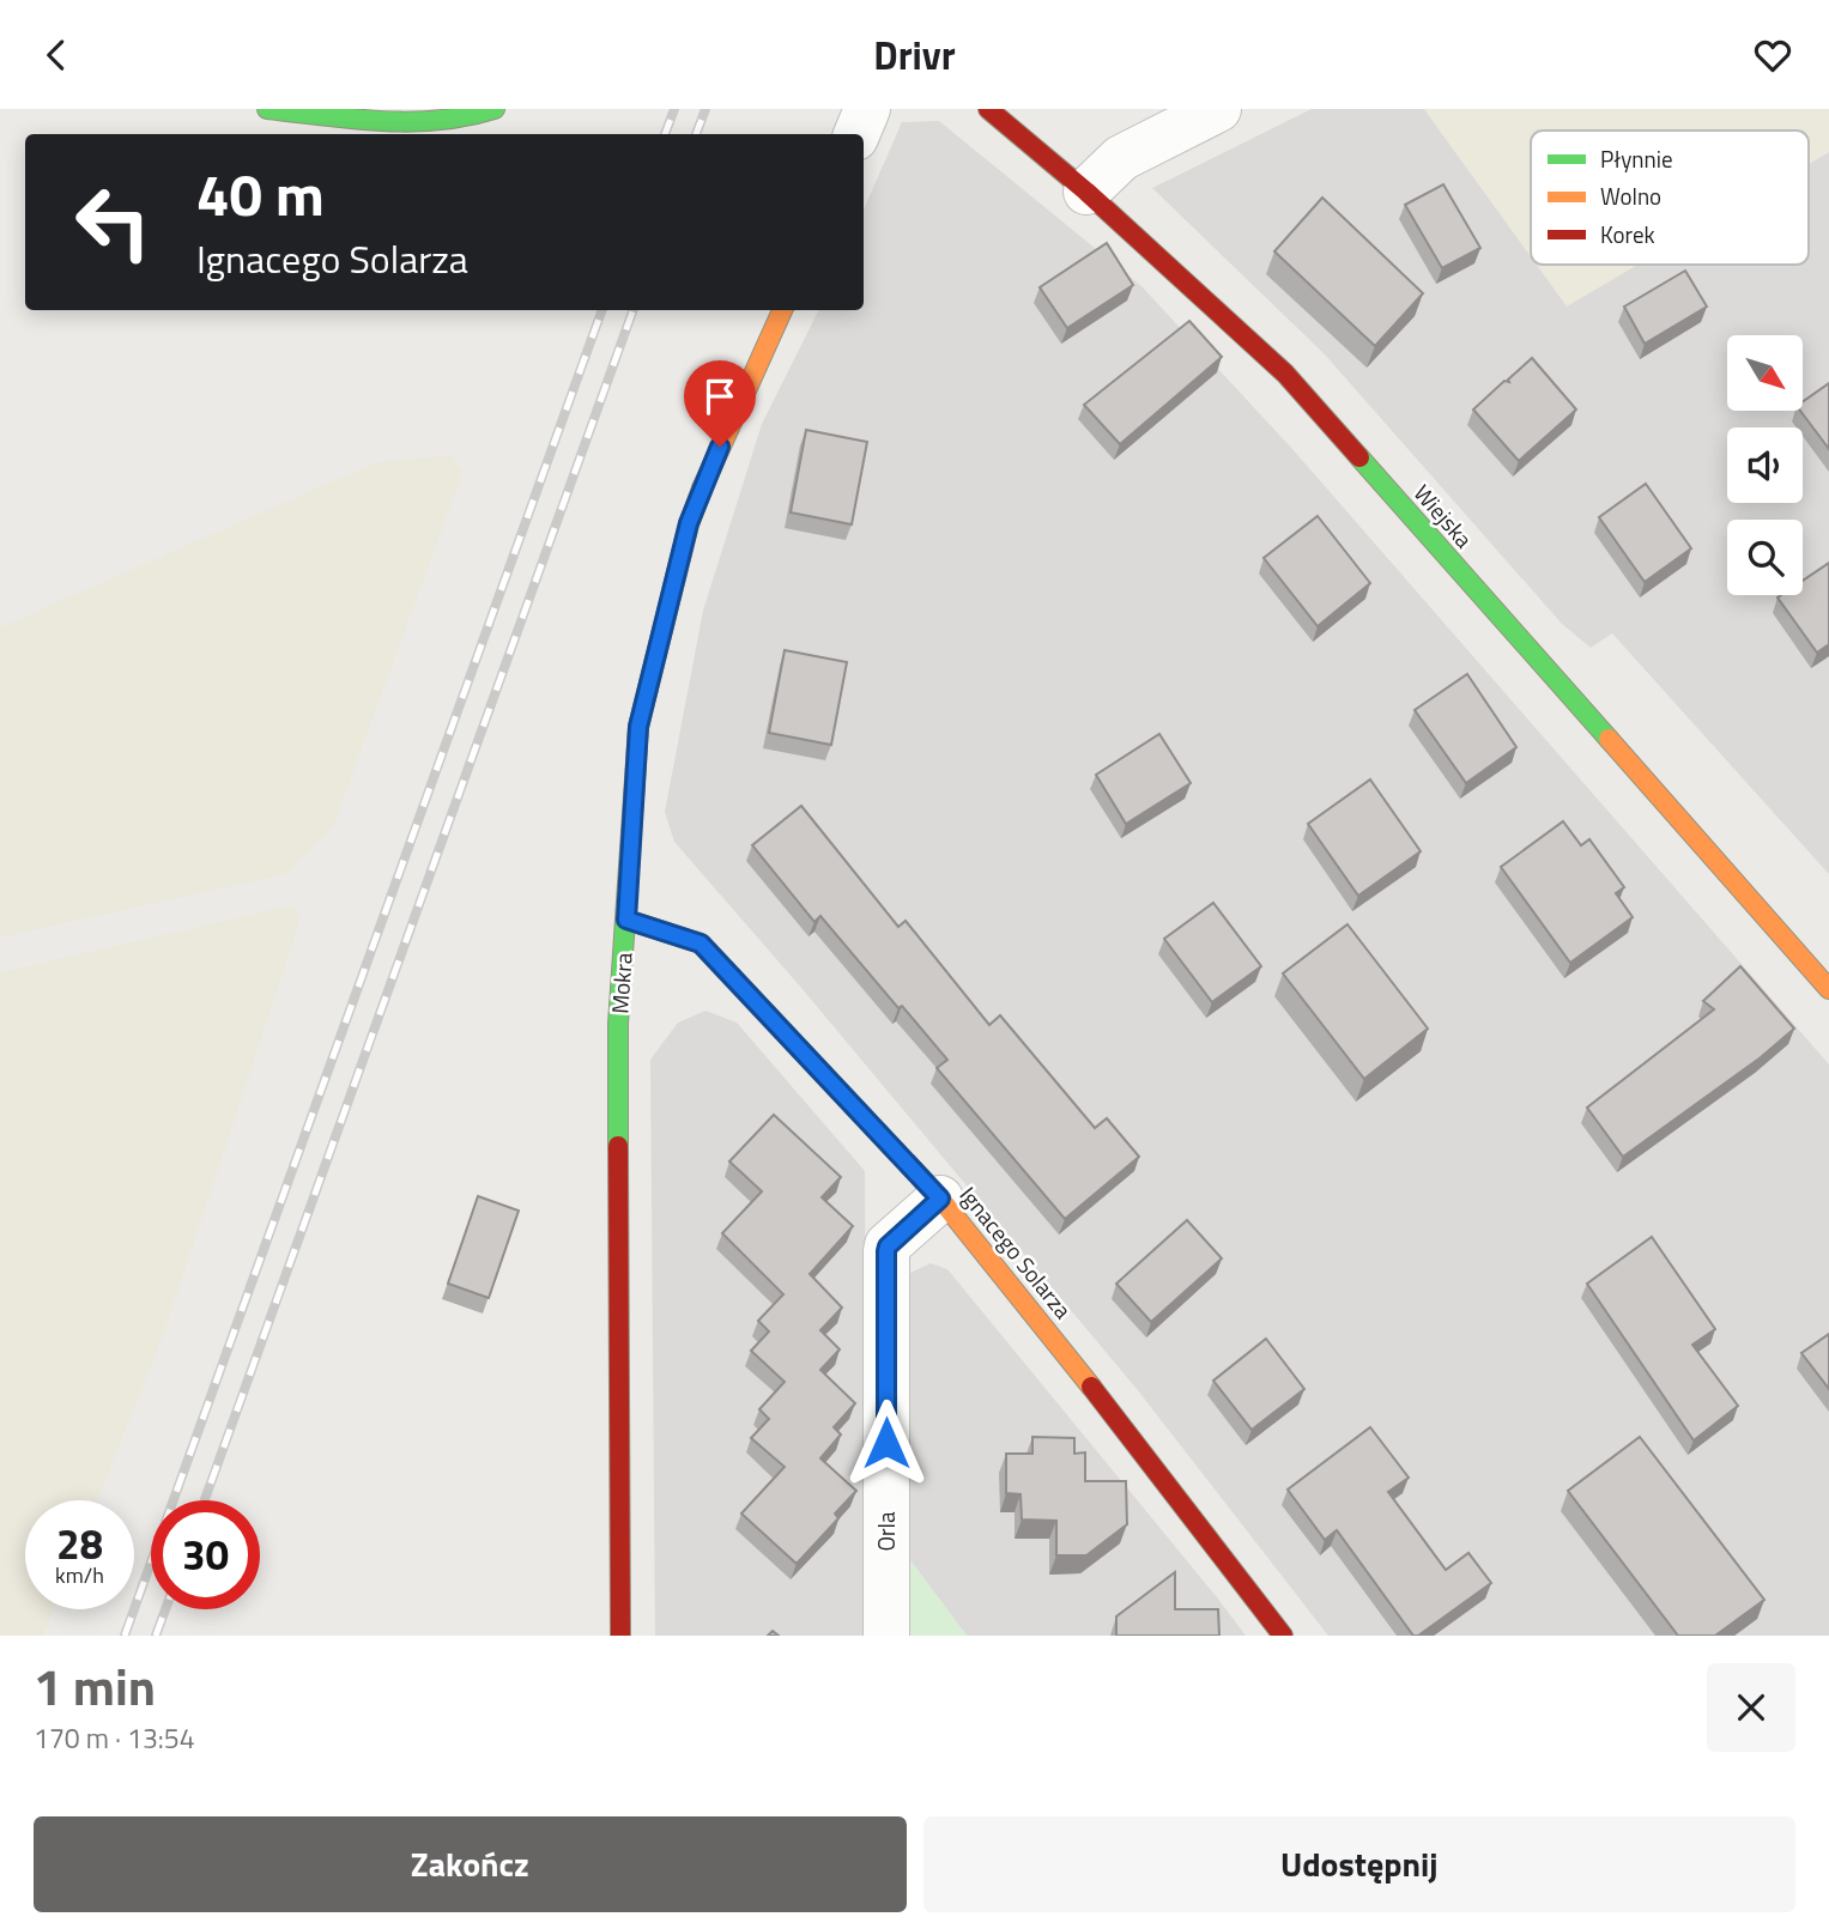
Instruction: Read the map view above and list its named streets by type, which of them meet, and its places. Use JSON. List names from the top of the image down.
{
  "streets": {
    "street": [
      "Wiejska",
      "Mokra",
      "Ignacego Solarza",
      "Orla"
    ]
  },
  "crossings": [
    ["Mokra", "Ignacego Solarza"],
    ["Ignacego Solarza", "Orla"]
  ],
  "legend": ["Płynnie", "Wolno", "Korek"],
  "north": "bottom right",
  "page": {
    "header": "Drivr",
    "turn": ["40 m", "Ignacego Solarza"],
    "speed": "28 km/h",
    "limit": "30",
    "heading": ["1 min", "170 m · 13:54"],
    "buttons": ["Zakończ", "Udostępnij"]
  }
}
